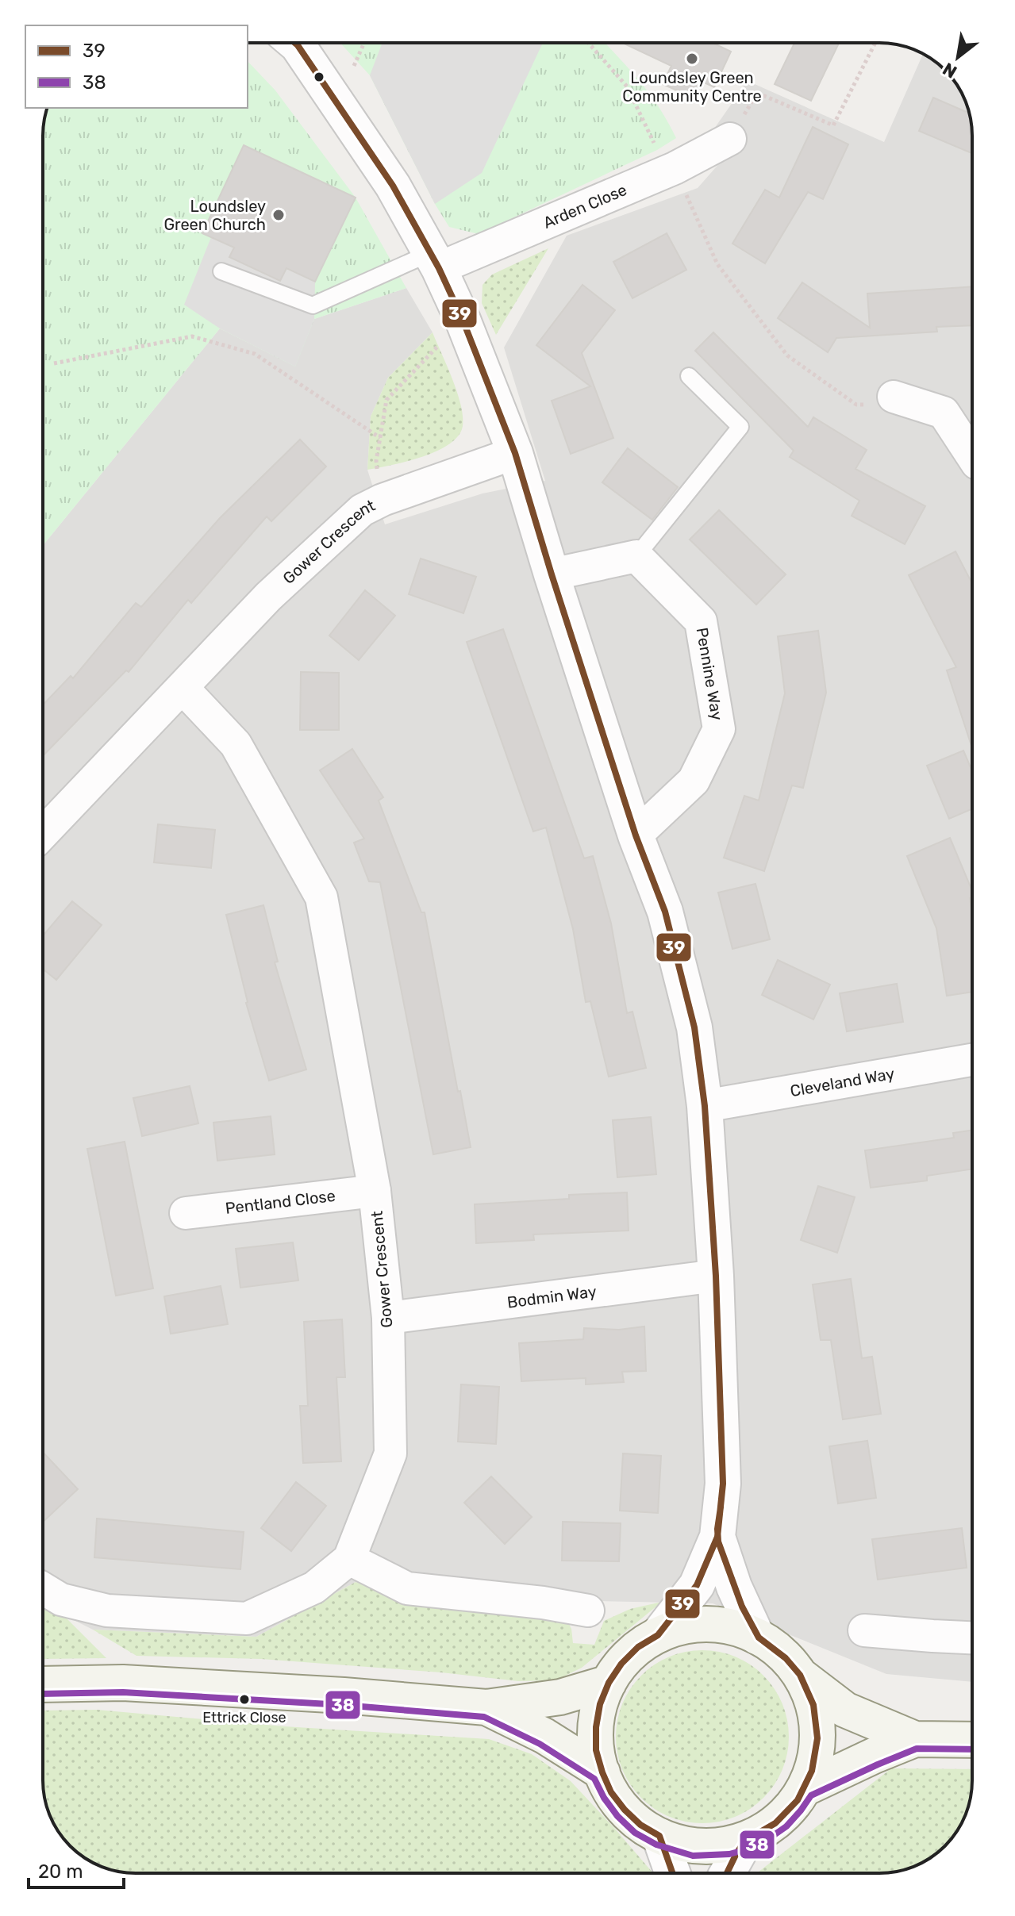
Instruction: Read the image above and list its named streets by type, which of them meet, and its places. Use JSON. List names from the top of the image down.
{
  "streets": {
    "street": [
      "Arden Close",
      "Gower Crescent",
      "Pennine Way",
      "Cleveland Way",
      "Pentland Close",
      "Bodmin Way"
    ]
  },
  "crossings": [
    ["Gower Crescent", "Pentland Close"],
    ["Gower Crescent", "Bodmin Way"]
  ],
  "places": ["Loundsley Green Community Centre", "Loundsley Green Church", "Ettrick Close"],
  "lines": ["transit line 39", "transit line 38"],
  "legend": ["39", "38"],
  "scale_bar": "20 m",
  "north": "bottom left"
}
